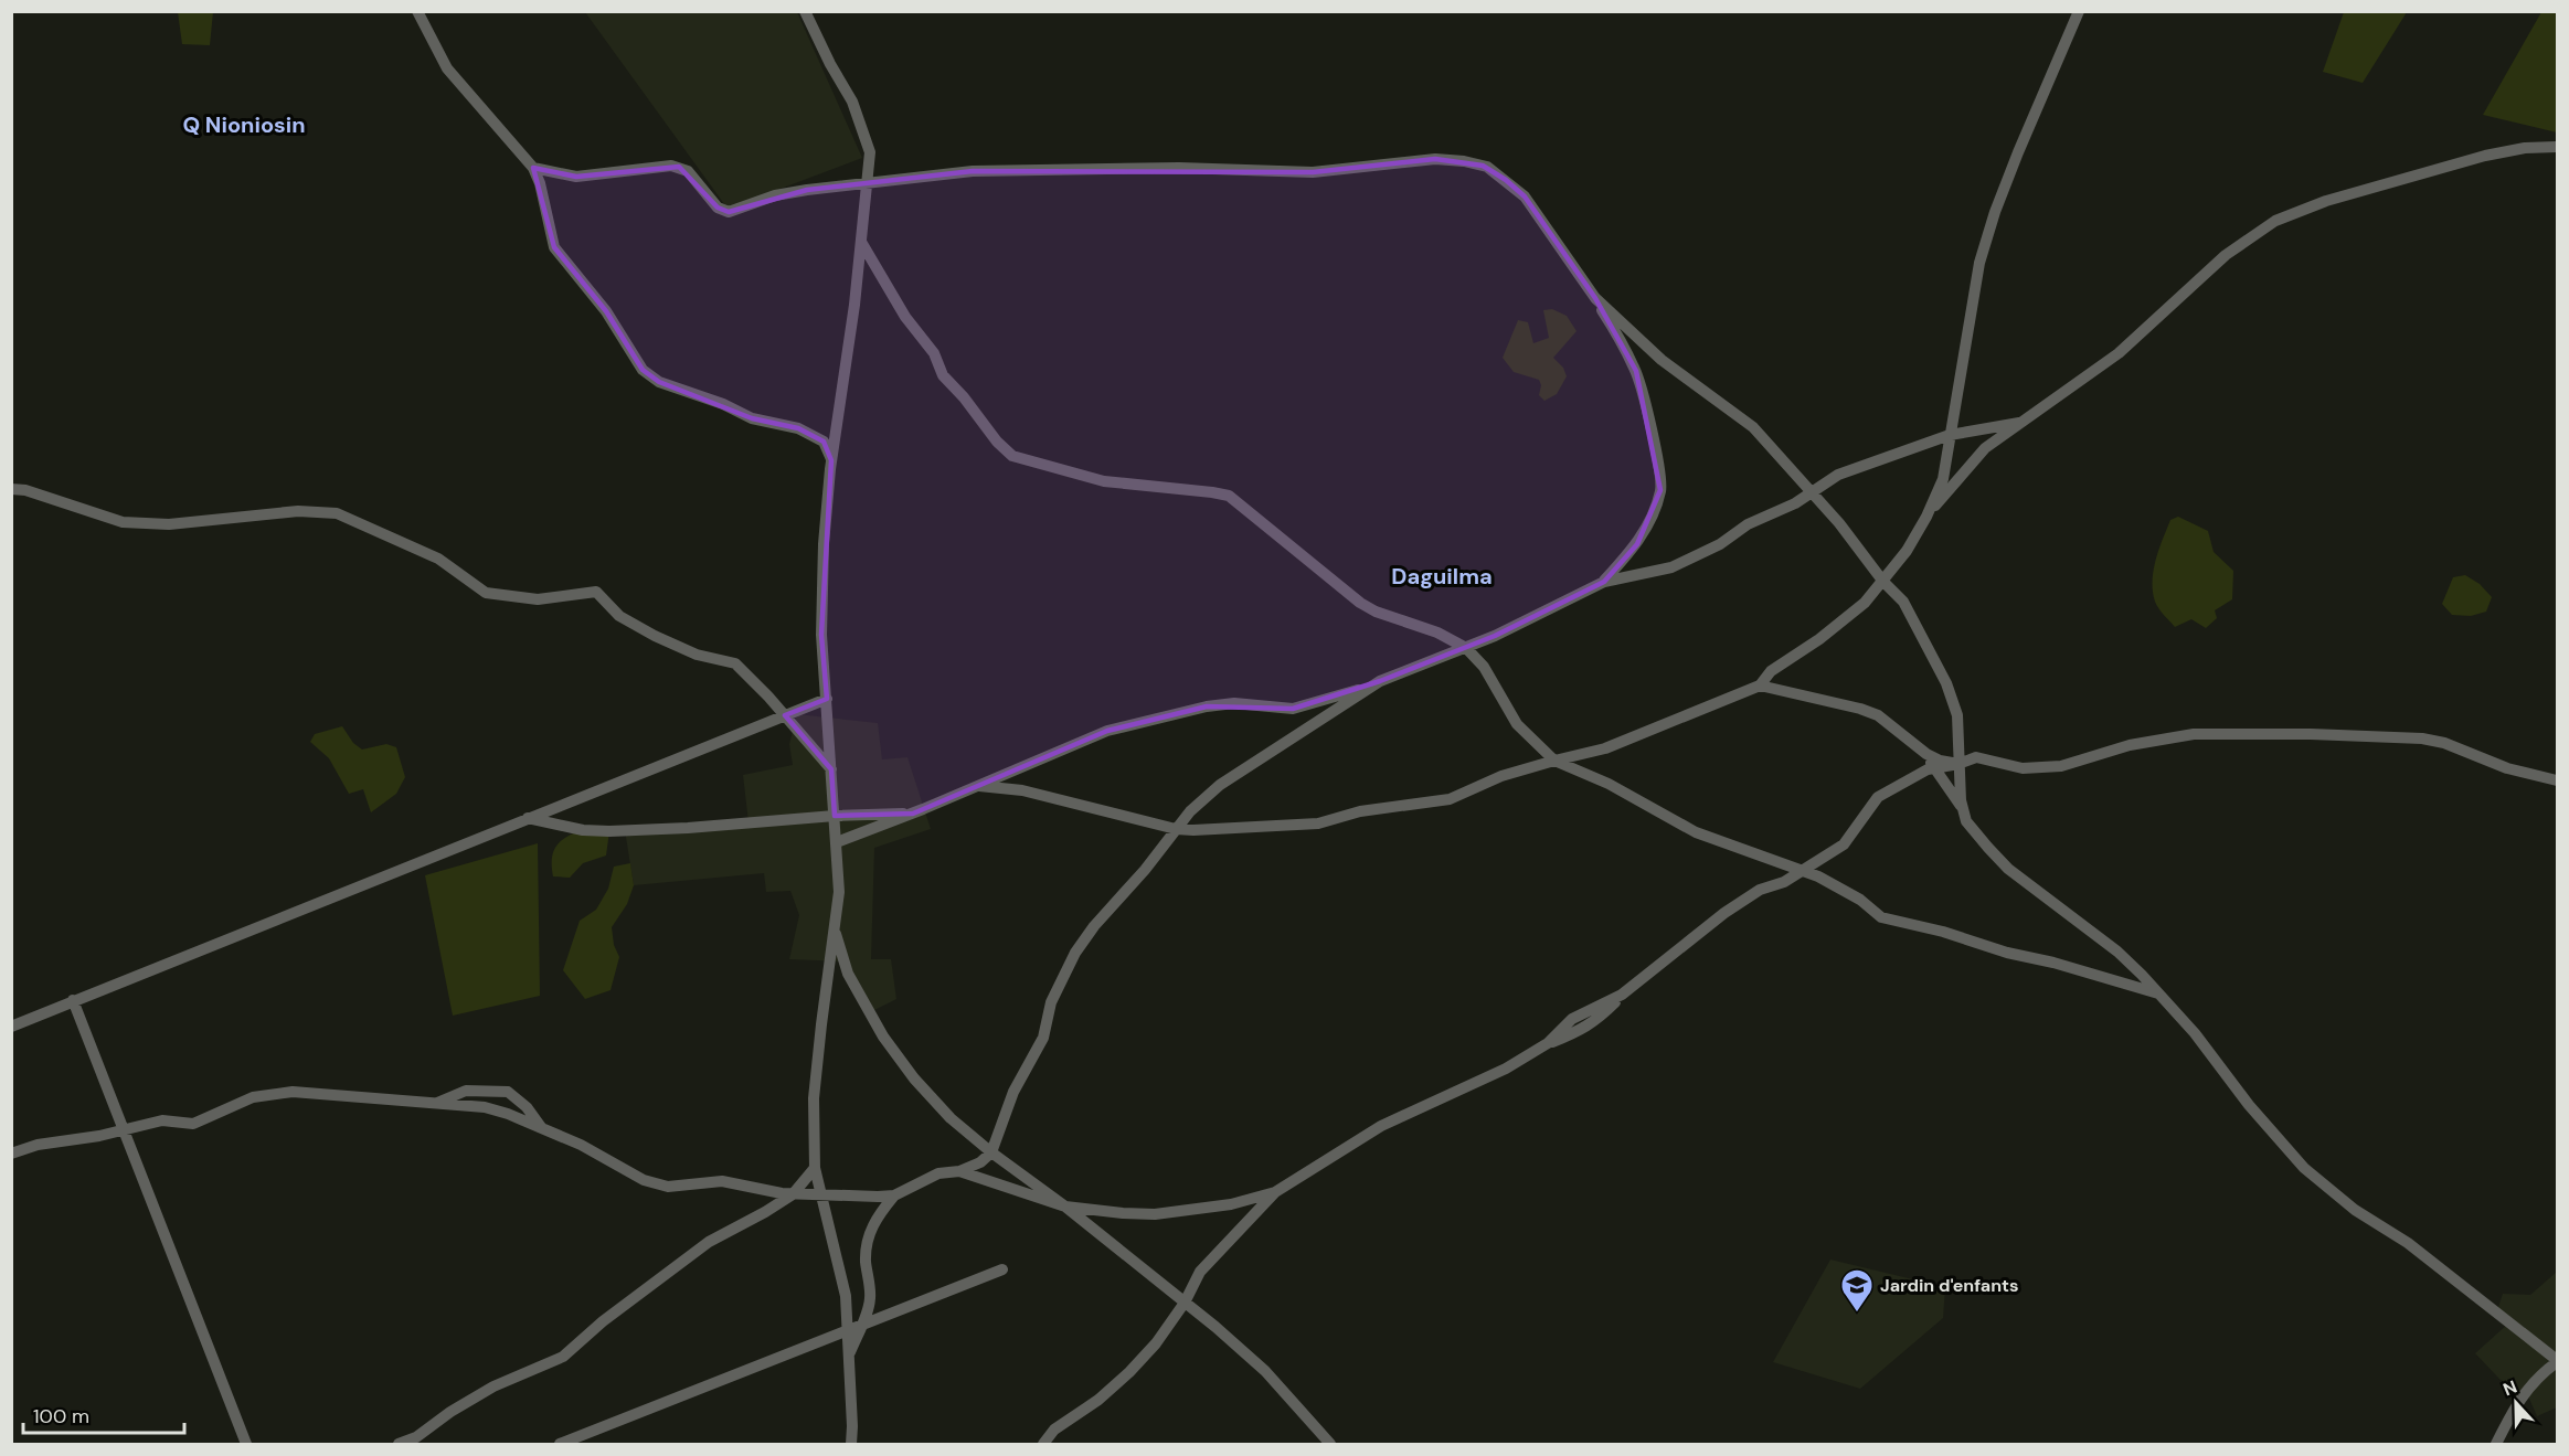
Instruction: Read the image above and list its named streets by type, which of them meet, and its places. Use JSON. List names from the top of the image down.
{
  "districts": ["Q Nioniosin", "Daguilma"],
  "places": {
    "school or university": ["Jardin d'enfants"]
  },
  "scale_bar": "100 m",
  "north": "top"
}
